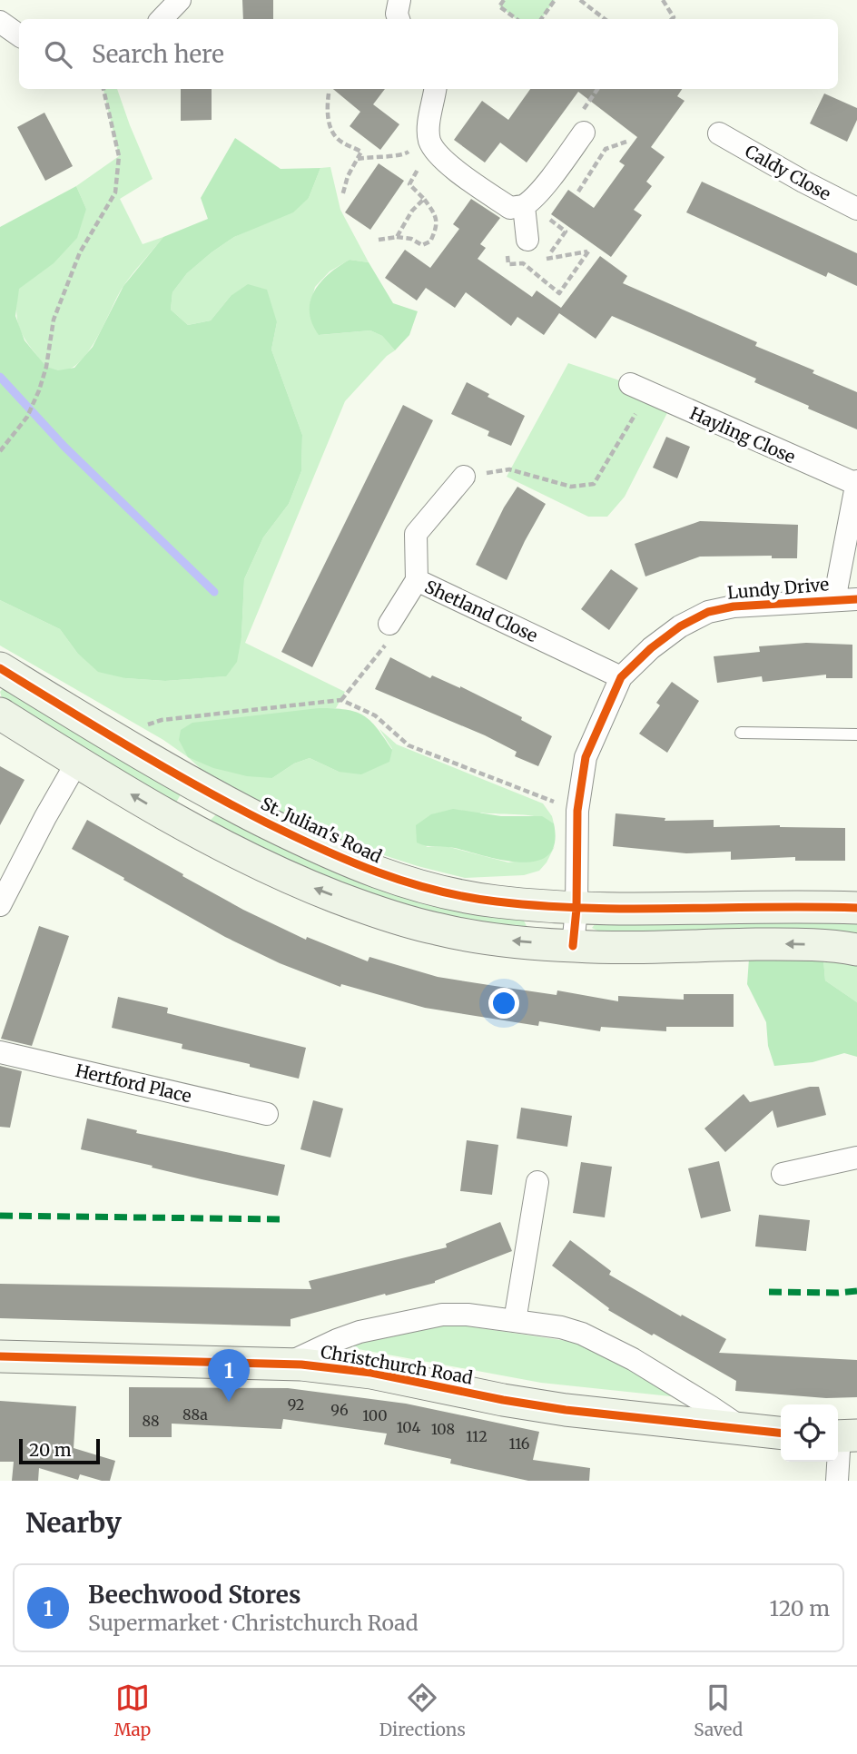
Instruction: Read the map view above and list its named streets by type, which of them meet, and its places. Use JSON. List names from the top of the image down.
{
  "streets": {
    "street": [
      "Caldy Close",
      "Hayling Close",
      "Lundy Drive",
      "Shetland Close",
      "St. Julian's Road",
      "Hertford Place",
      "Christchurch Road"
    ]
  },
  "crossings": [
    ["Lundy Drive", "Shetland Close"],
    ["Lundy Drive", "St. Julian's Road"]
  ],
  "house_numbers": [
    "92",
    "96",
    "88a",
    "100",
    "88",
    "104",
    "108",
    "112",
    "116"
  ],
  "scale_bar": "20 m",
  "page": {
    "search": "Search here",
    "pins": "1",
    "scale": "20 m",
    "heading": "Nearby",
    "list": [
      {
        "mark": "1",
        "name": "Beechwood Stores",
        "note": "Supermarket · Christchurch Road",
        "value": "120 m"
      }
    ],
    "nav": ["Map", "Directions", "Saved"]
  }
}
